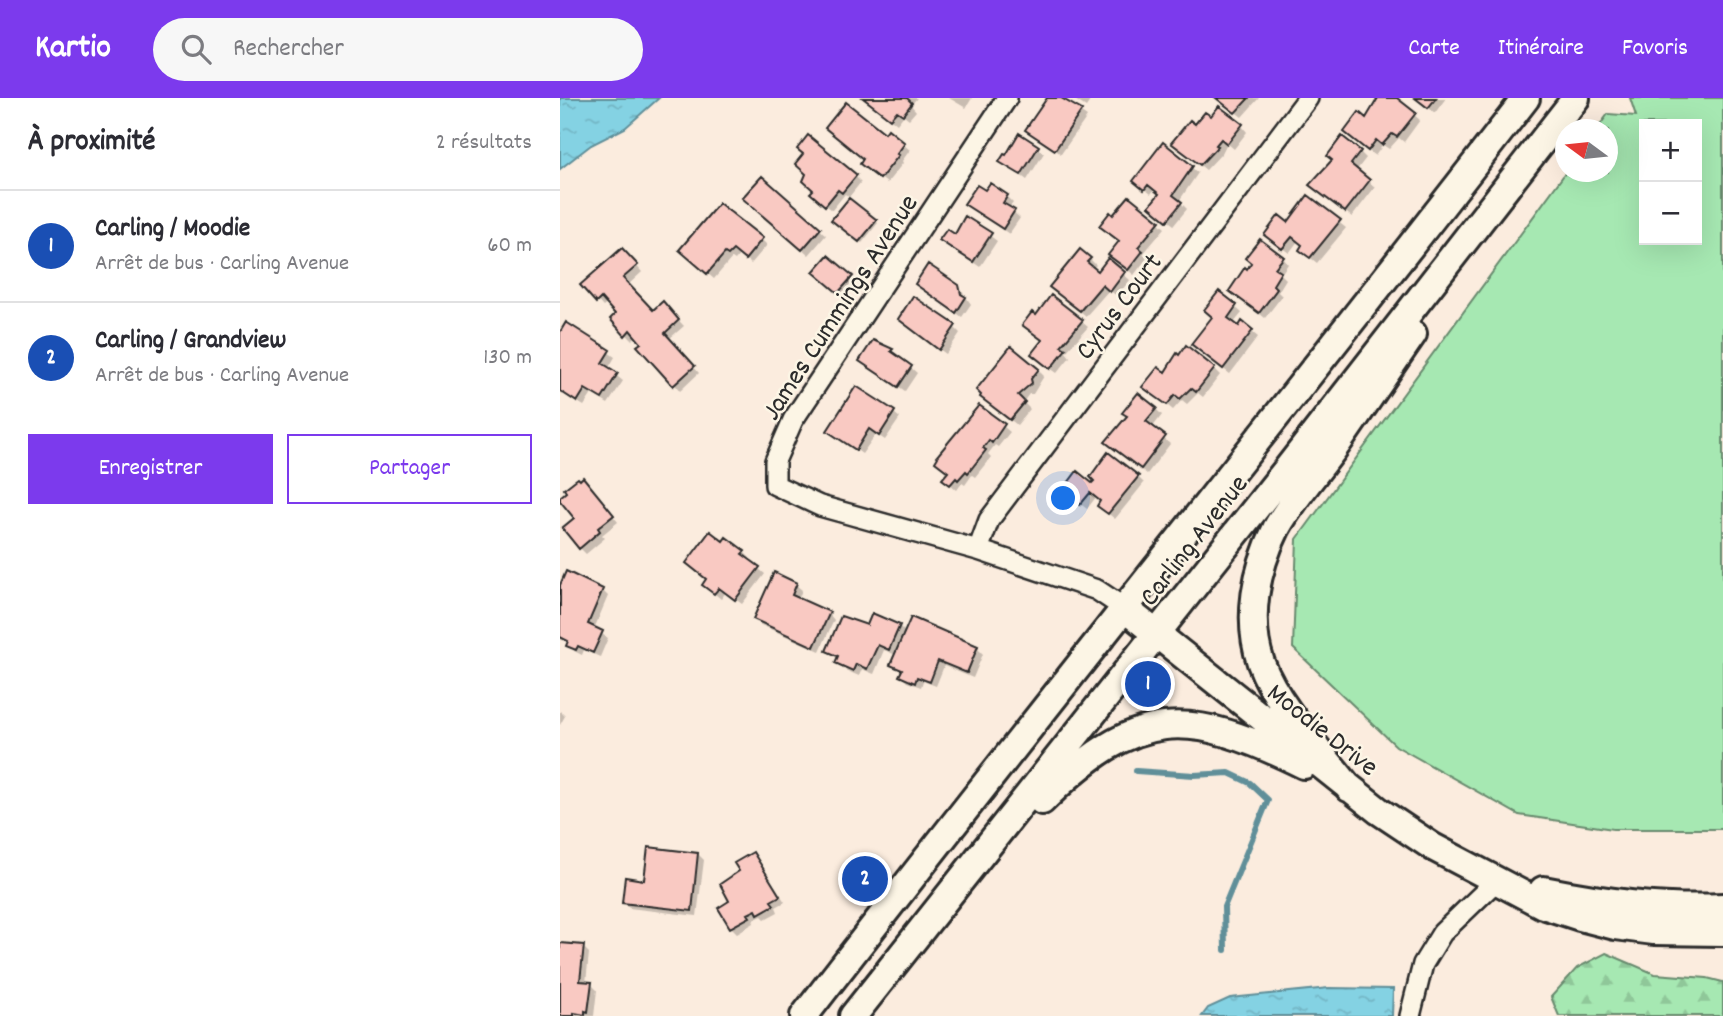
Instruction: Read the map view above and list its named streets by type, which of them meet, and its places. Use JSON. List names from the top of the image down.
{
  "streets": {
    "main road": ["Carling Avenue", "Moodie Drive"],
    "street": ["Cyrus Court", "James Cummings Avenue"]
  },
  "crossings": [
    ["Cyrus Court", "James Cummings Avenue"],
    ["James Cummings Avenue", "Carling Avenue"],
    ["James Cummings Avenue", "Moodie Drive"],
    ["Carling Avenue", "Moodie Drive"]
  ],
  "north": "left",
  "page": {
    "header": "Kartio",
    "search": "Rechercher",
    "nav": ["Carte", "Itinéraire", "Favoris"],
    "heading": ["À proximité", "2 résultats"],
    "map_buttons": ["+", "−"],
    "list": [
      {
        "mark": "1",
        "name": "Carling / Moodie",
        "note": "Arrêt de bus · Carling Avenue",
        "value": "60 m"
      },
      {
        "mark": "2",
        "name": "Carling / Grandview",
        "note": "Arrêt de bus · Carling Avenue",
        "value": "130 m"
      }
    ],
    "buttons": ["Enregistrer", "Partager"],
    "pins": ["1", "2"]
  }
}
